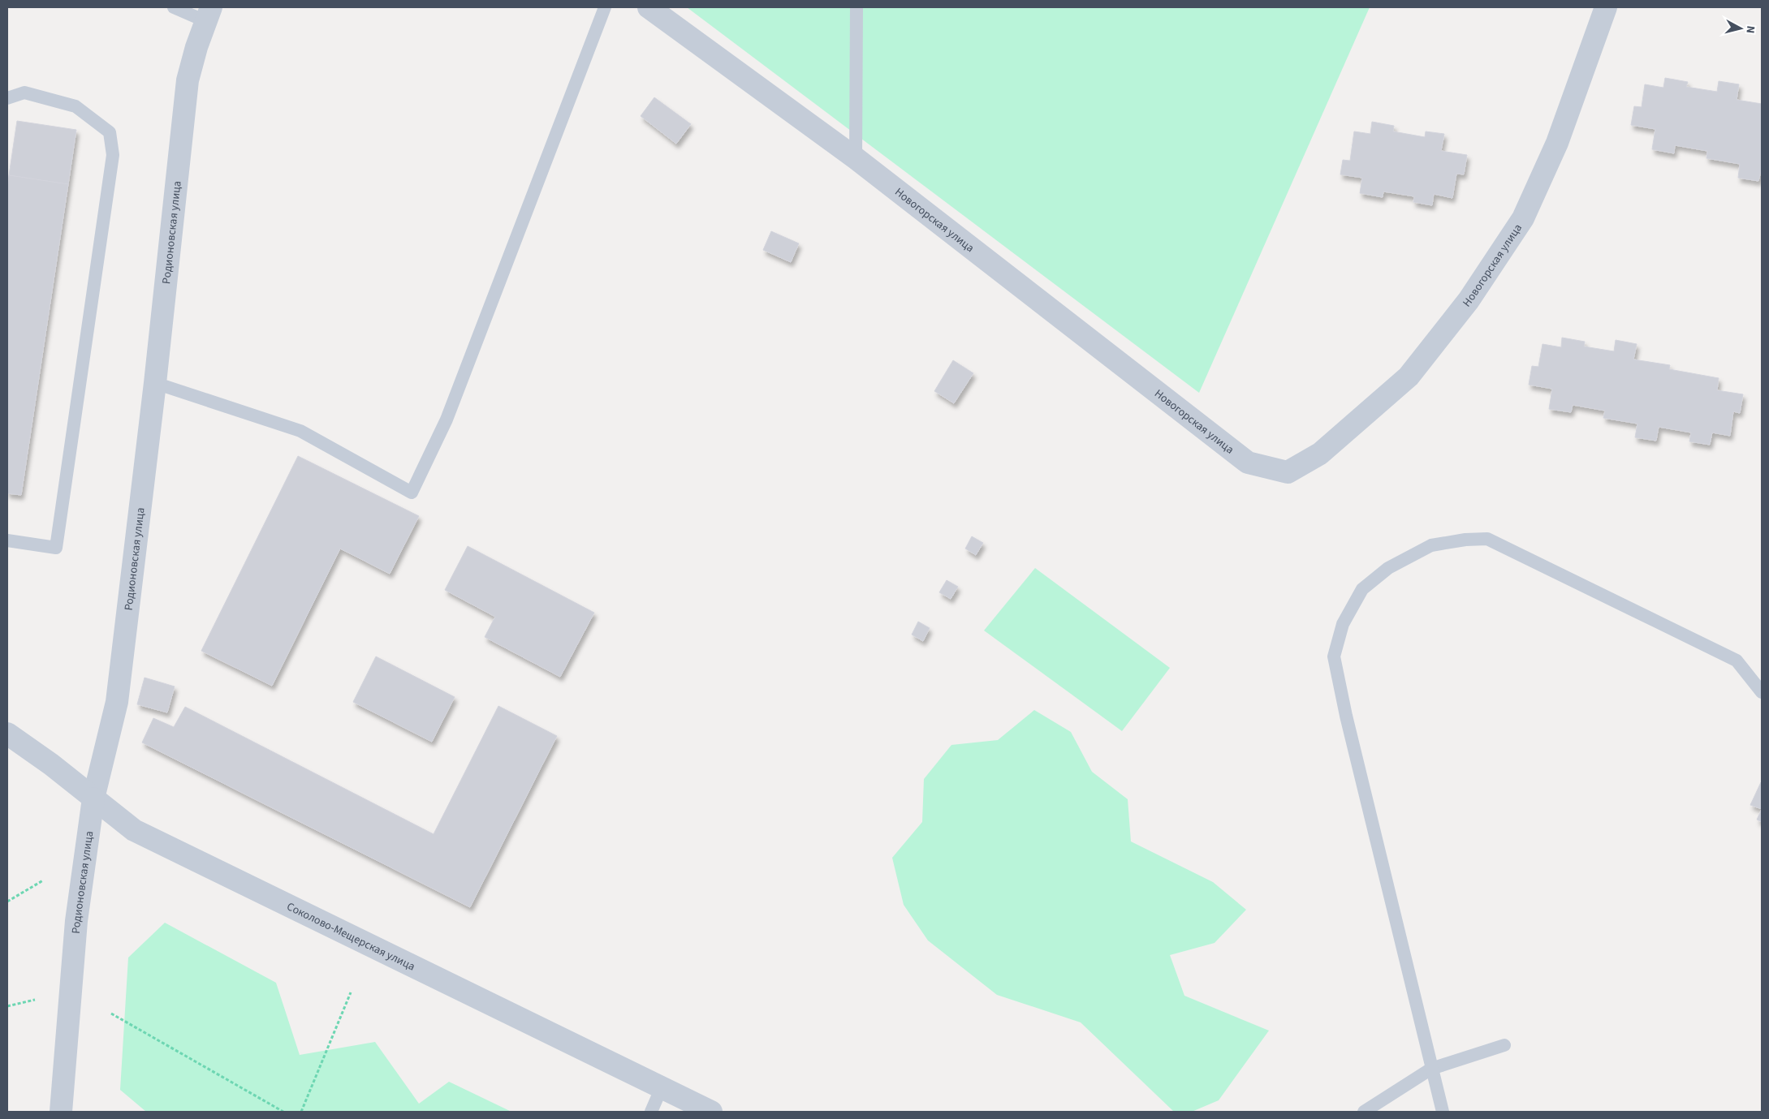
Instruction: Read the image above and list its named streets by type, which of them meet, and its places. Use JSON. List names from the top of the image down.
{
  "streets": {
    "street": ["Новогорская улица", "Родионовская улица", "Соколово-Мещерская улица"]
  },
  "crossings": [
    ["Родионовская улица", "Соколово-Мещерская улица"]
  ],
  "north": "right"
}
